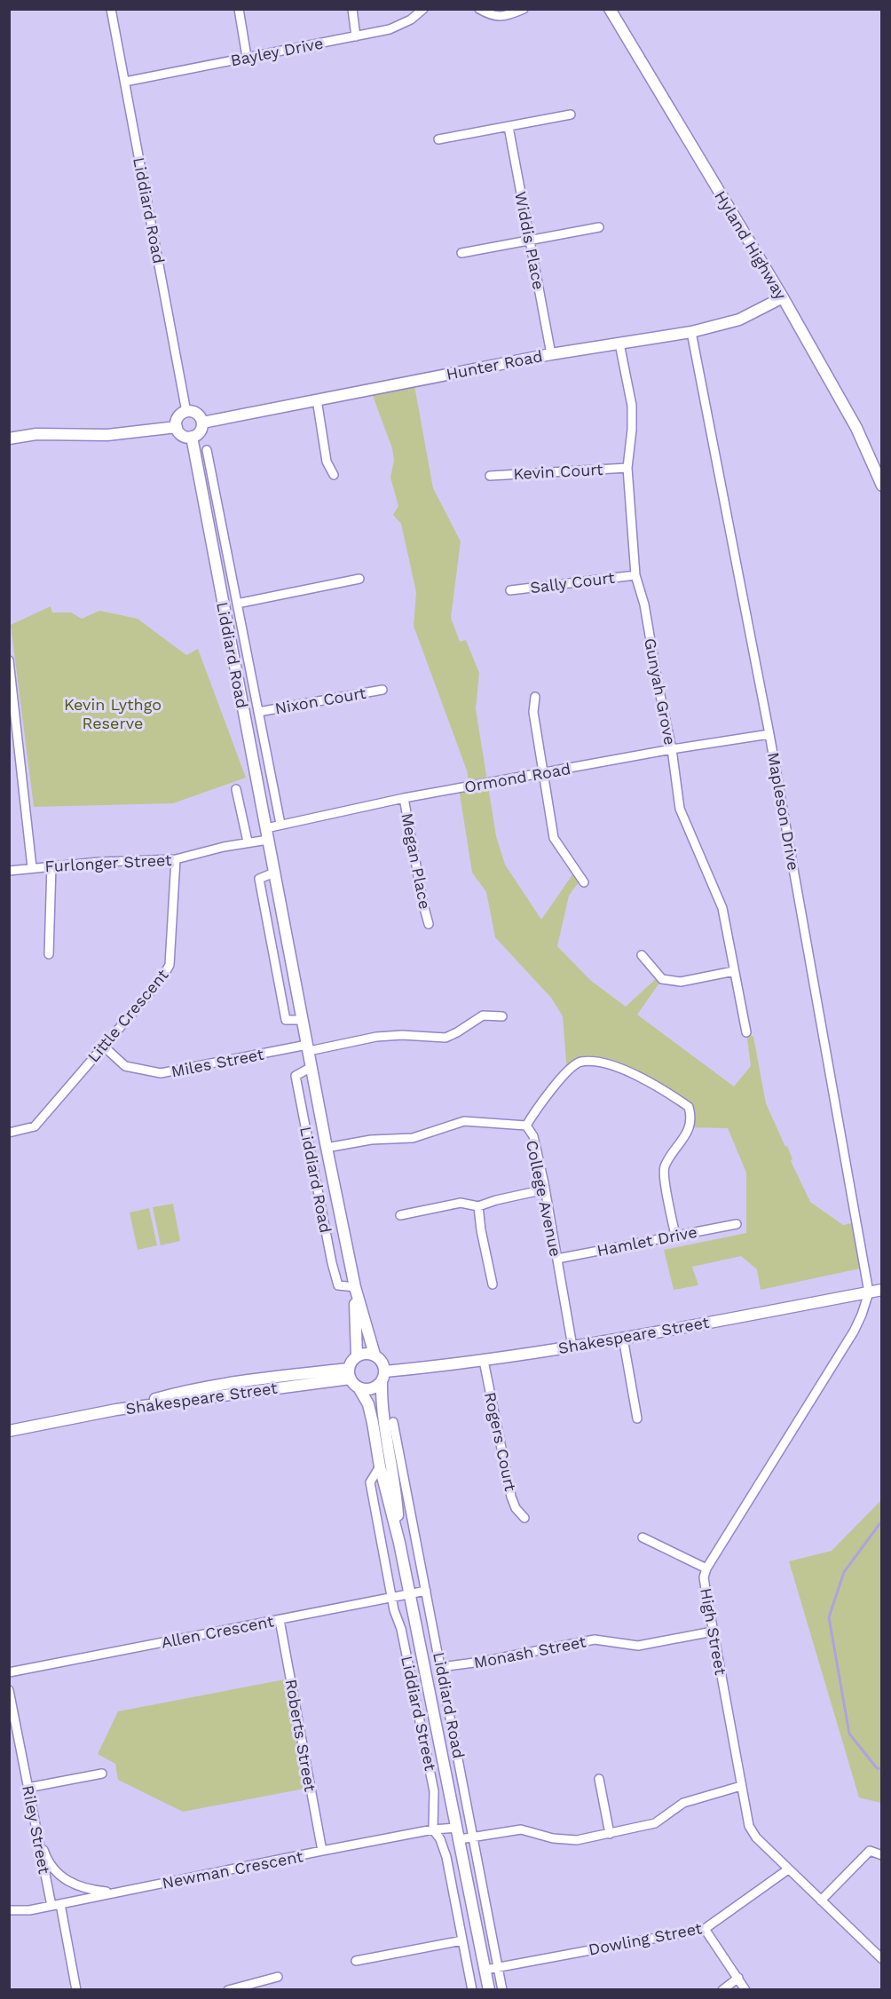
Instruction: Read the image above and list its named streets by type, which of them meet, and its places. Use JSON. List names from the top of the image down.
{
  "streets": {
    "street": [
      "Bayley Drive",
      "Liddiard Road",
      "Widdis Place",
      "Hyland Highway",
      "Hunter Road",
      "Kevin Court",
      "Sally Court",
      "Gunyah Grove",
      "Nixon Court",
      "Ormond Road",
      "Mapleson Drive",
      "Megan Place",
      "Furlonger Street",
      "Little Crescent",
      "Miles Street",
      "College Avenue",
      "Hamlet Drive",
      "Shakespeare Street",
      "Rogers Court",
      "Allen Crescent",
      "High Street",
      "Monash Street",
      "Liddiard Street",
      "Roberts Street",
      "Riley Street",
      "Newman Crescent",
      "Dowling Street"
    ]
  },
  "crossings": [
    ["Bayley Drive", "Liddiard Road"],
    ["Liddiard Road", "Hunter Road"],
    ["Liddiard Road", "Nixon Court"],
    ["Liddiard Road", "Ormond Road"],
    ["Liddiard Road", "Furlonger Street"],
    ["Liddiard Road", "Miles Street"],
    ["Liddiard Road", "College Avenue"],
    ["Liddiard Road", "Shakespeare Street"],
    ["Liddiard Road", "Allen Crescent"],
    ["Liddiard Road", "Monash Street"],
    ["Liddiard Road", "Liddiard Street"],
    ["Liddiard Road", "Newman Crescent"],
    ["Liddiard Road", "Dowling Street"],
    ["Widdis Place", "Hunter Road"],
    ["Hyland Highway", "Hunter Road"],
    ["Hunter Road", "Gunyah Grove"],
    ["Hunter Road", "Mapleson Drive"],
    ["Kevin Court", "Gunyah Grove"],
    ["Sally Court", "Gunyah Grove"],
    ["Gunyah Grove", "Ormond Road"],
    ["Ormond Road", "Mapleson Drive"],
    ["Ormond Road", "Megan Place"],
    ["Mapleson Drive", "Shakespeare Street"],
    ["Mapleson Drive", "High Street"],
    ["Furlonger Street", "Little Crescent"],
    ["Little Crescent", "Miles Street"],
    ["College Avenue", "Hamlet Drive"],
    ["College Avenue", "Shakespeare Street"],
    ["Shakespeare Street", "Rogers Court"],
    ["Shakespeare Street", "High Street"],
    ["Allen Crescent", "Liddiard Street"],
    ["Allen Crescent", "Roberts Street"],
    ["High Street", "Monash Street"],
    ["High Street", "Dowling Street"],
    ["Liddiard Street", "Newman Crescent"],
    ["Roberts Street", "Newman Crescent"],
    ["Riley Street", "Newman Crescent"]
  ],
  "parks": ["Kevin Lythgo Reserve"]
}
